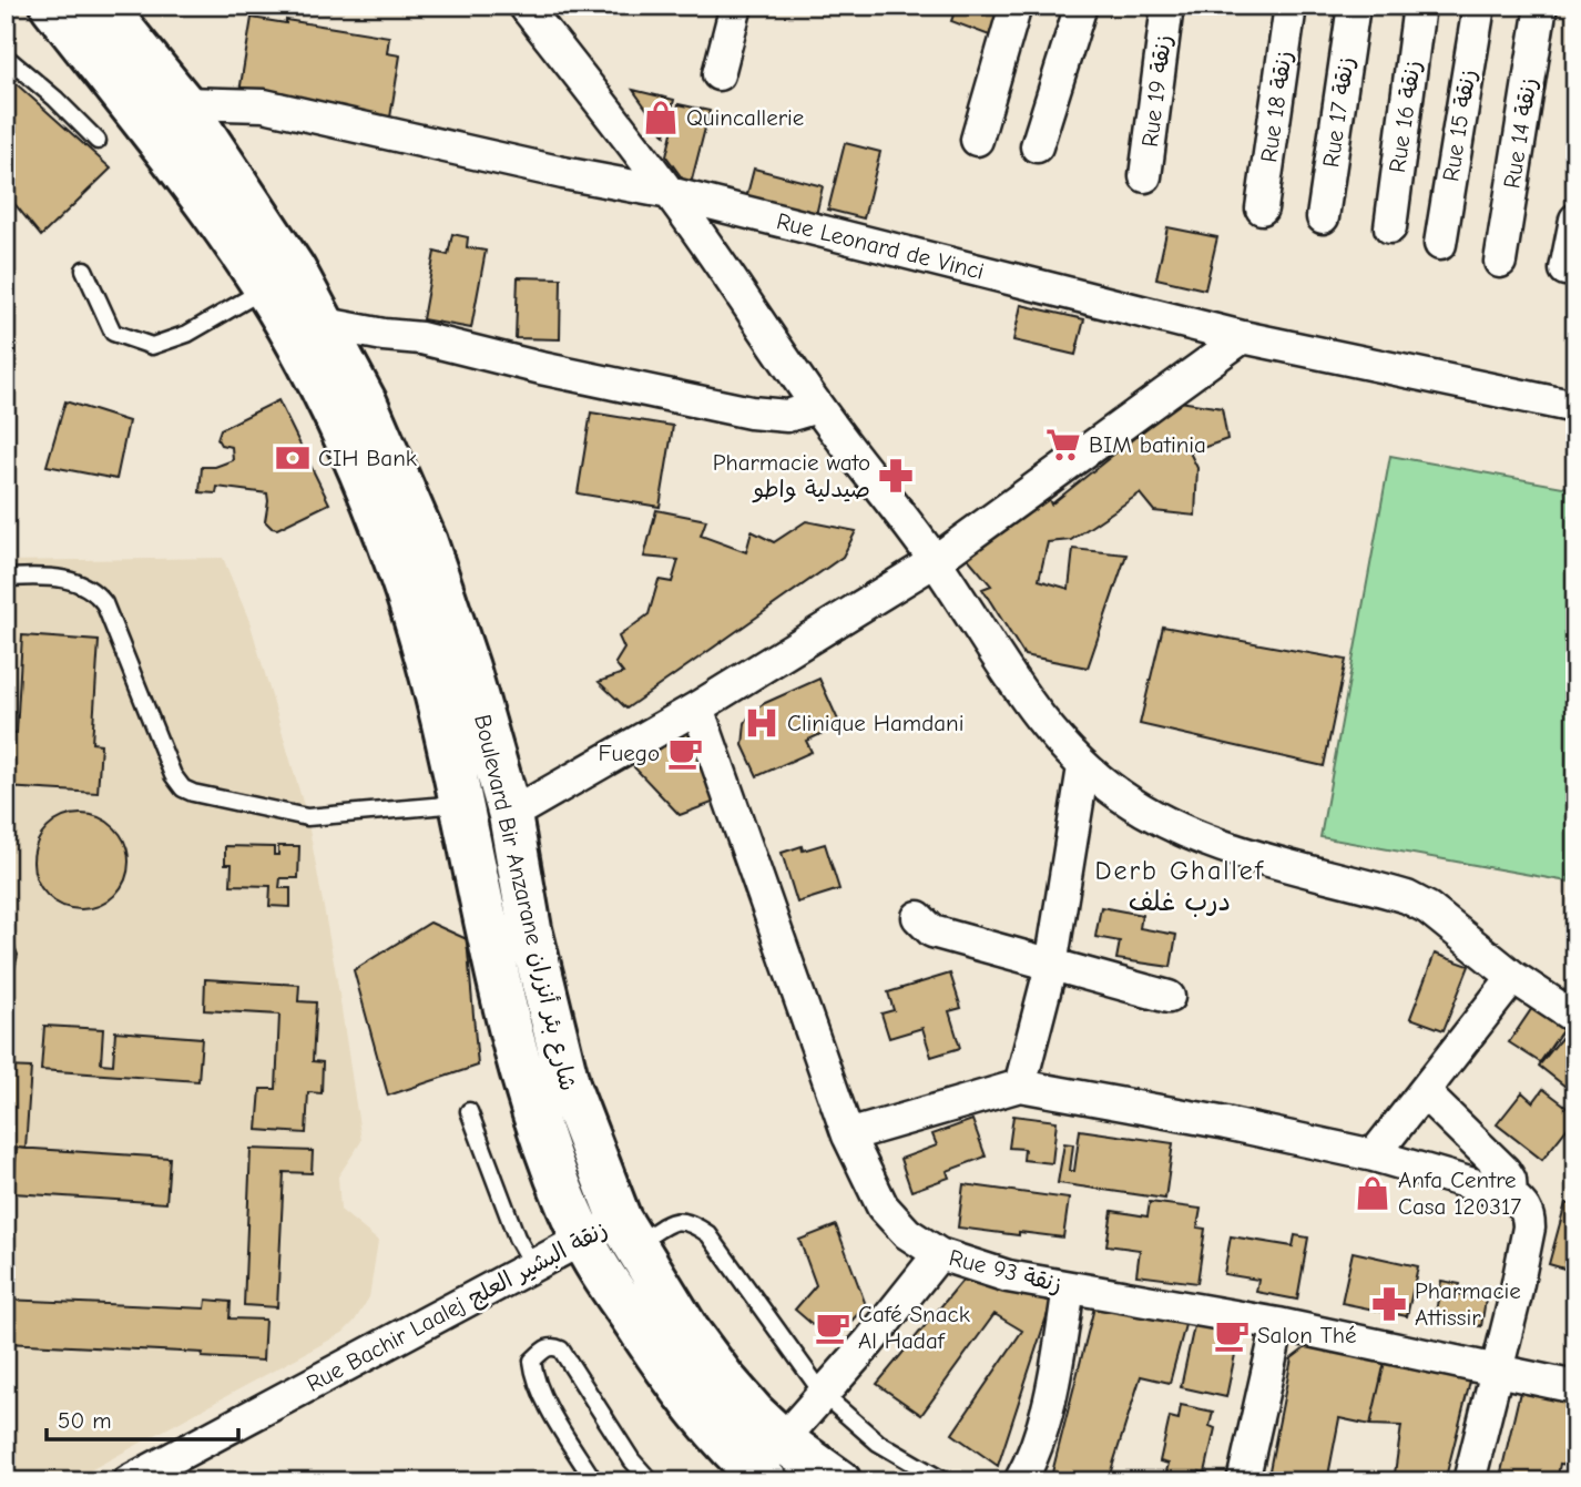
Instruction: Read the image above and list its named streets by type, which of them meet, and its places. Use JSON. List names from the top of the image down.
{
  "streets": {
    "main road": ["Boulevard Bir Anzarane شارع بئر أنزران"],
    "street": [
      "Rue 19 زنقة",
      "Rue 18 زنقة",
      "Rue 17 زنقة",
      "Rue 16 زنقة",
      "Rue 15 زنقة",
      "Rue 14 زنقة",
      "Rue Leonard de Vinci",
      "Rue 93 زنقة",
      "Rue Bachir Laalej زنقة البشير العلج"
    ]
  },
  "crossings": [
    ["Rue Leonard de Vinci", "Boulevard Bir Anzarane شارع بئر أنزران"],
    ["Boulevard Bir Anzarane شارع بئر أنزران", "Rue Bachir Laalej زنقة البشير العلج"]
  ],
  "districts": ["Derb Ghallef درب غلف"],
  "places": {
    "shop": ["Quincallerie", "Anfa Centre Casa 120317"],
    "supermarket": ["BIM batinia"],
    "bank": ["CIH Bank"],
    "pharmacy": ["Pharmacie wato صيدلية واطو", "Pharmacie Attissir"],
    "hospital": ["Clinique Hamdani"],
    "cafe": ["Fuego", "Café Snack Al Hadaf", "Salon Thé"]
  },
  "scale_bar": "50 m"
}
